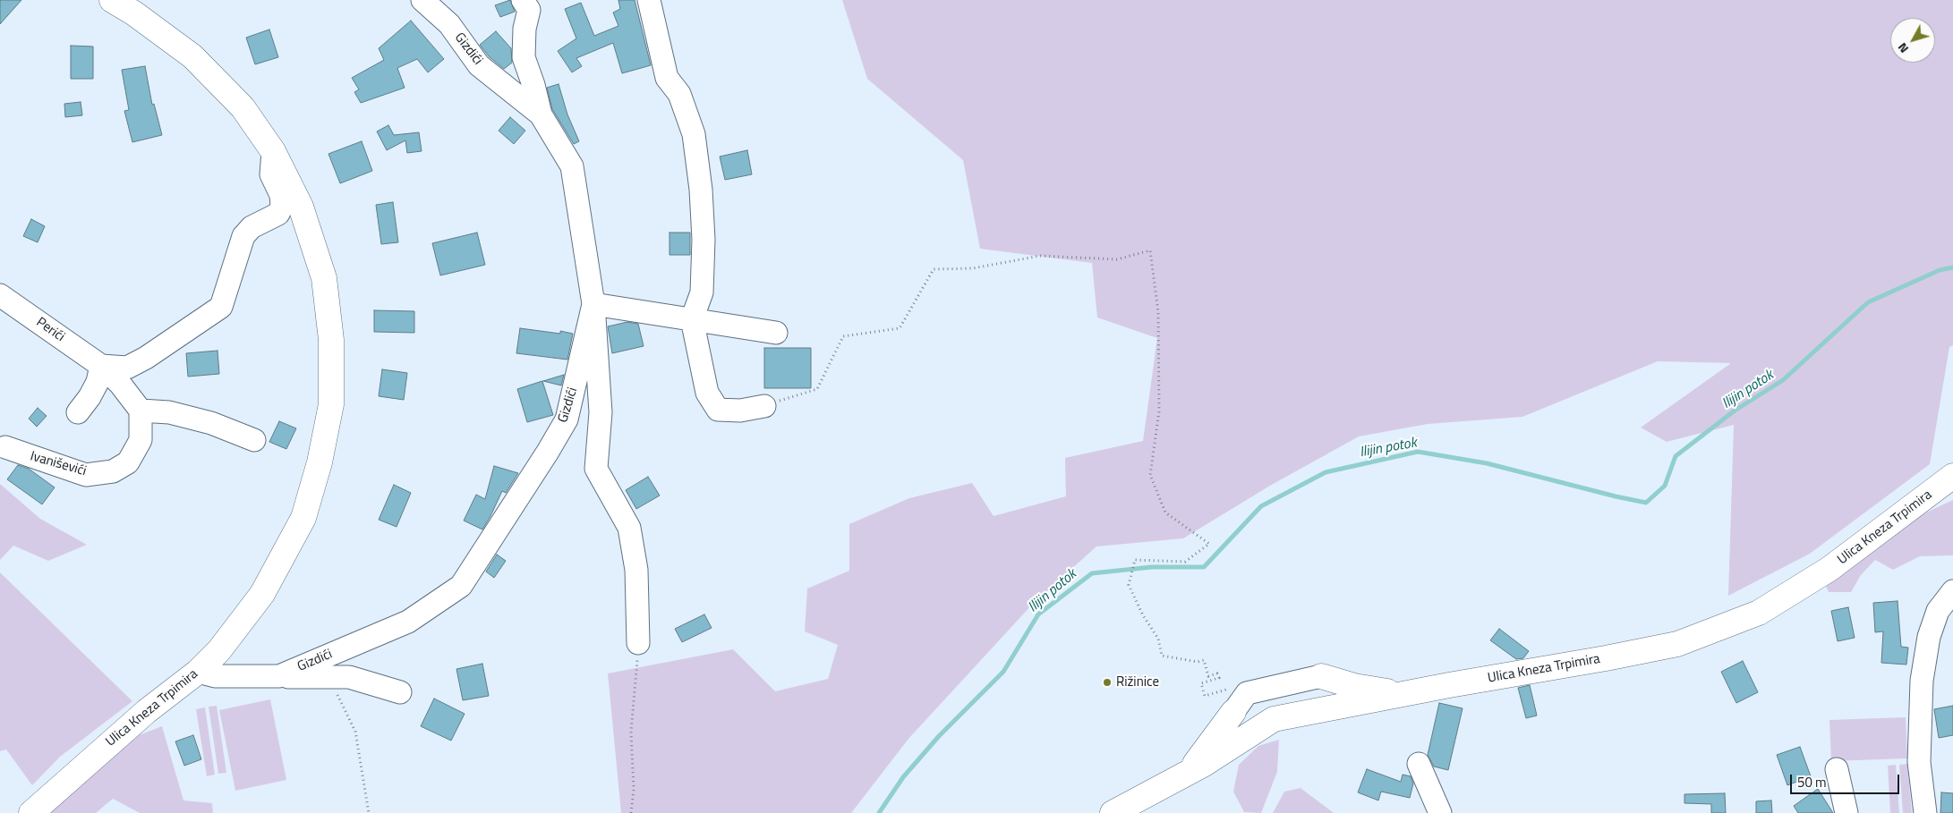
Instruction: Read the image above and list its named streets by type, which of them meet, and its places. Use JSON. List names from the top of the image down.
{
  "streets": {
    "main road": ["Ulica Kneza Trpimira"],
    "street": ["Gizdići", "Perići", "Ivaniševići"]
  },
  "crossings": [
    ["Gizdići", "Ulica Kneza Trpimira"]
  ],
  "water": ["Ilijin potok"],
  "places": ["Rižinice"],
  "scale_bar": "50 m",
  "north": "bottom left"
}
